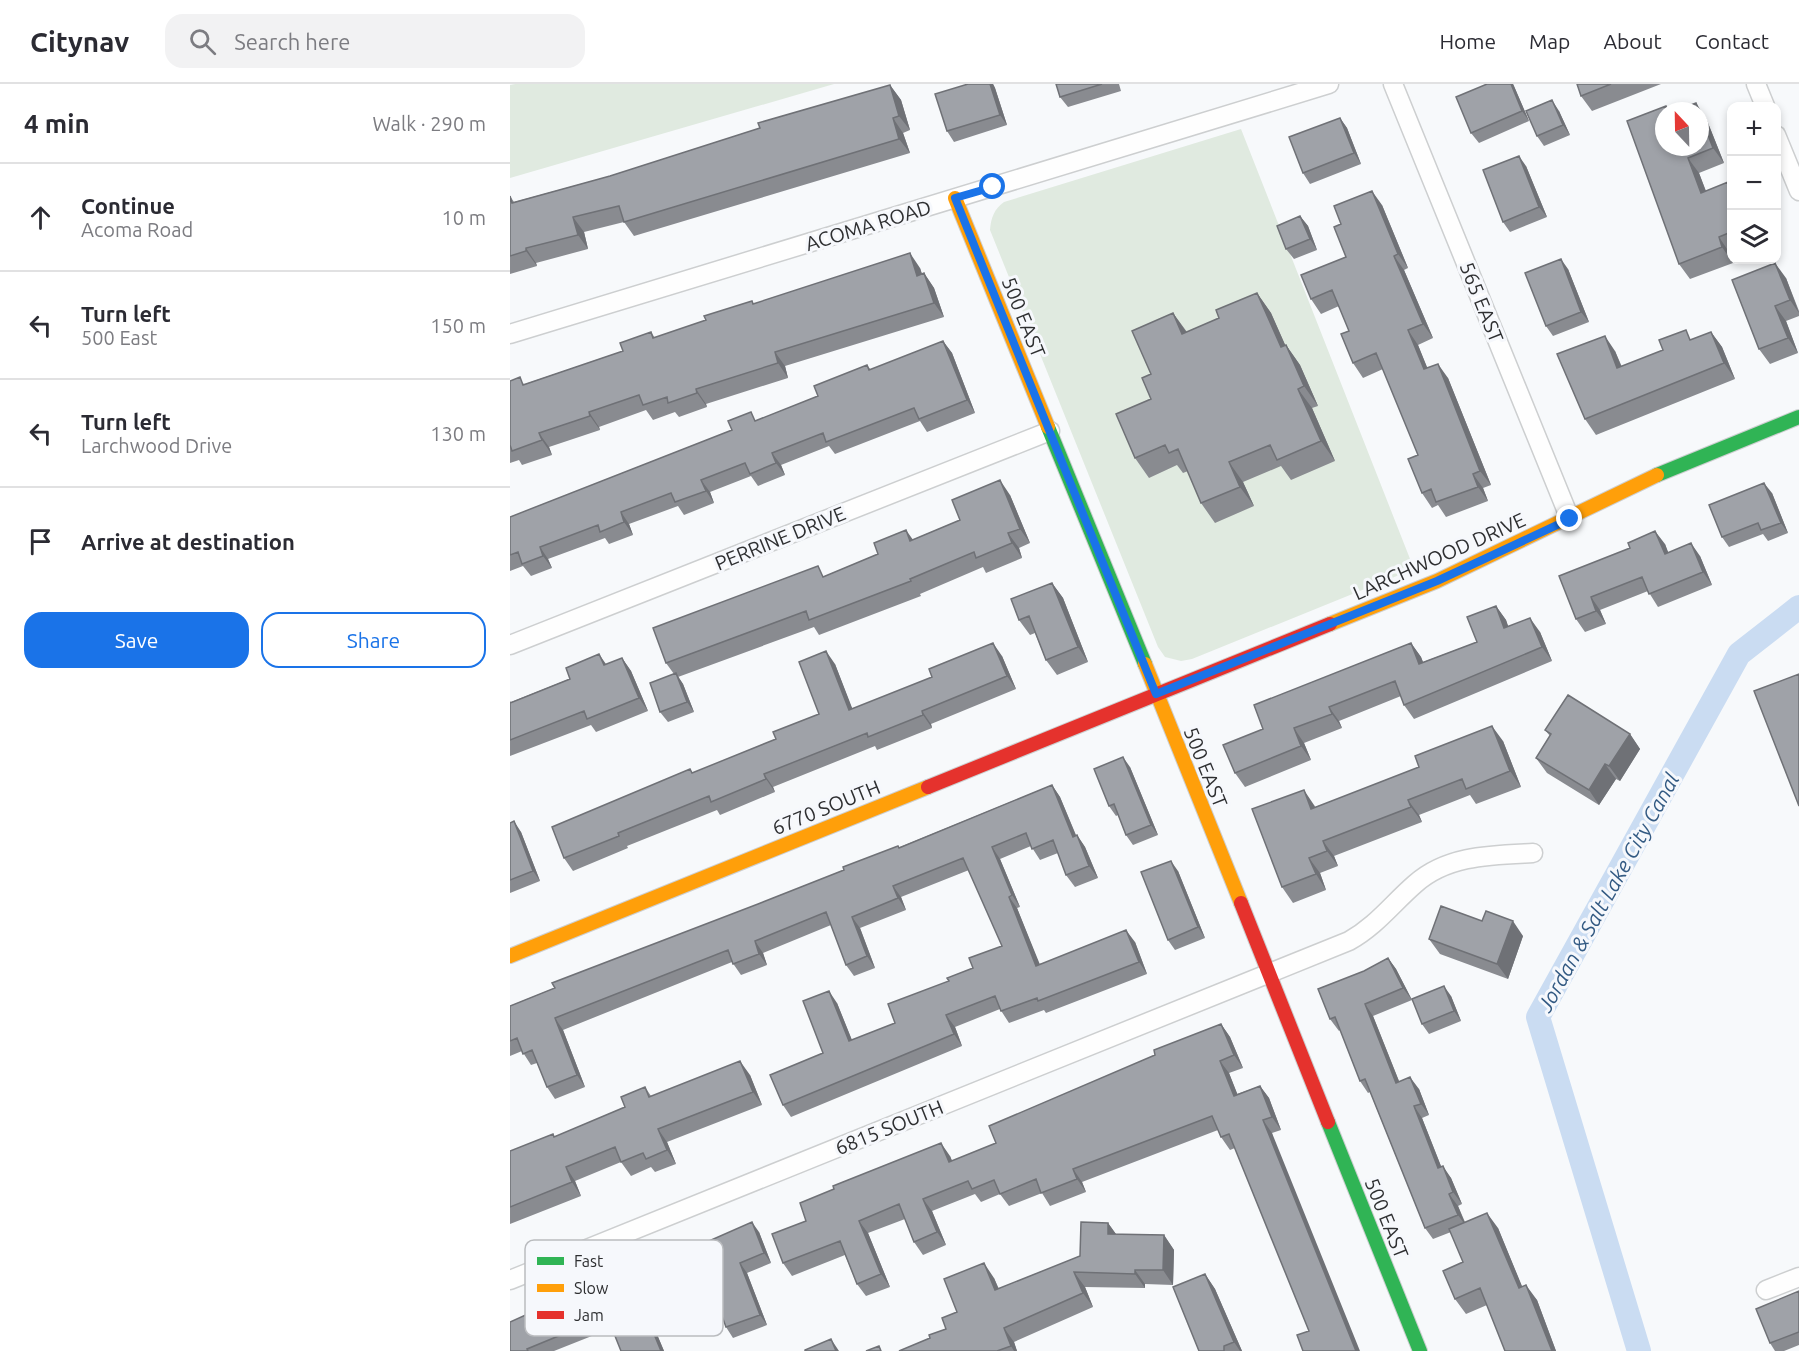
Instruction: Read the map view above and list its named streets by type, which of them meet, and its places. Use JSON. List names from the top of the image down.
{
  "streets": {
    "street": [
      "ACOMA ROAD",
      "565 EAST",
      "500 EAST",
      "PERRINE DRIVE",
      "LARCHWOOD DRIVE",
      "6770 SOUTH",
      "6815 SOUTH"
    ]
  },
  "crossings": [
    ["ACOMA ROAD", "500 EAST"],
    ["565 EAST", "LARCHWOOD DRIVE"],
    ["500 EAST", "PERRINE DRIVE"],
    ["500 EAST", "LARCHWOOD DRIVE"],
    ["500 EAST", "6770 SOUTH"],
    ["500 EAST", "6815 SOUTH"],
    ["LARCHWOOD DRIVE", "6770 SOUTH"]
  ],
  "water": ["Jordan & Salt Lake City Canal"],
  "legend": ["Fast", "Slow", "Jam"],
  "north": "top",
  "page": {
    "header": "Citynav",
    "search": "Search here",
    "nav": [
      "Home",
      "Map",
      "About",
      "Contact"
    ],
    "heading": ["4 min", "Walk · 290 m"],
    "map_buttons": ["+", "−"],
    "list": [
      ["Continue", "Acoma Road", "10 m"],
      ["Turn left", "500 East", "150 m"],
      ["Turn left", "Larchwood Drive", "130 m"],
      "Arrive at destination"
    ],
    "buttons": ["Save", "Share"]
  }
}
